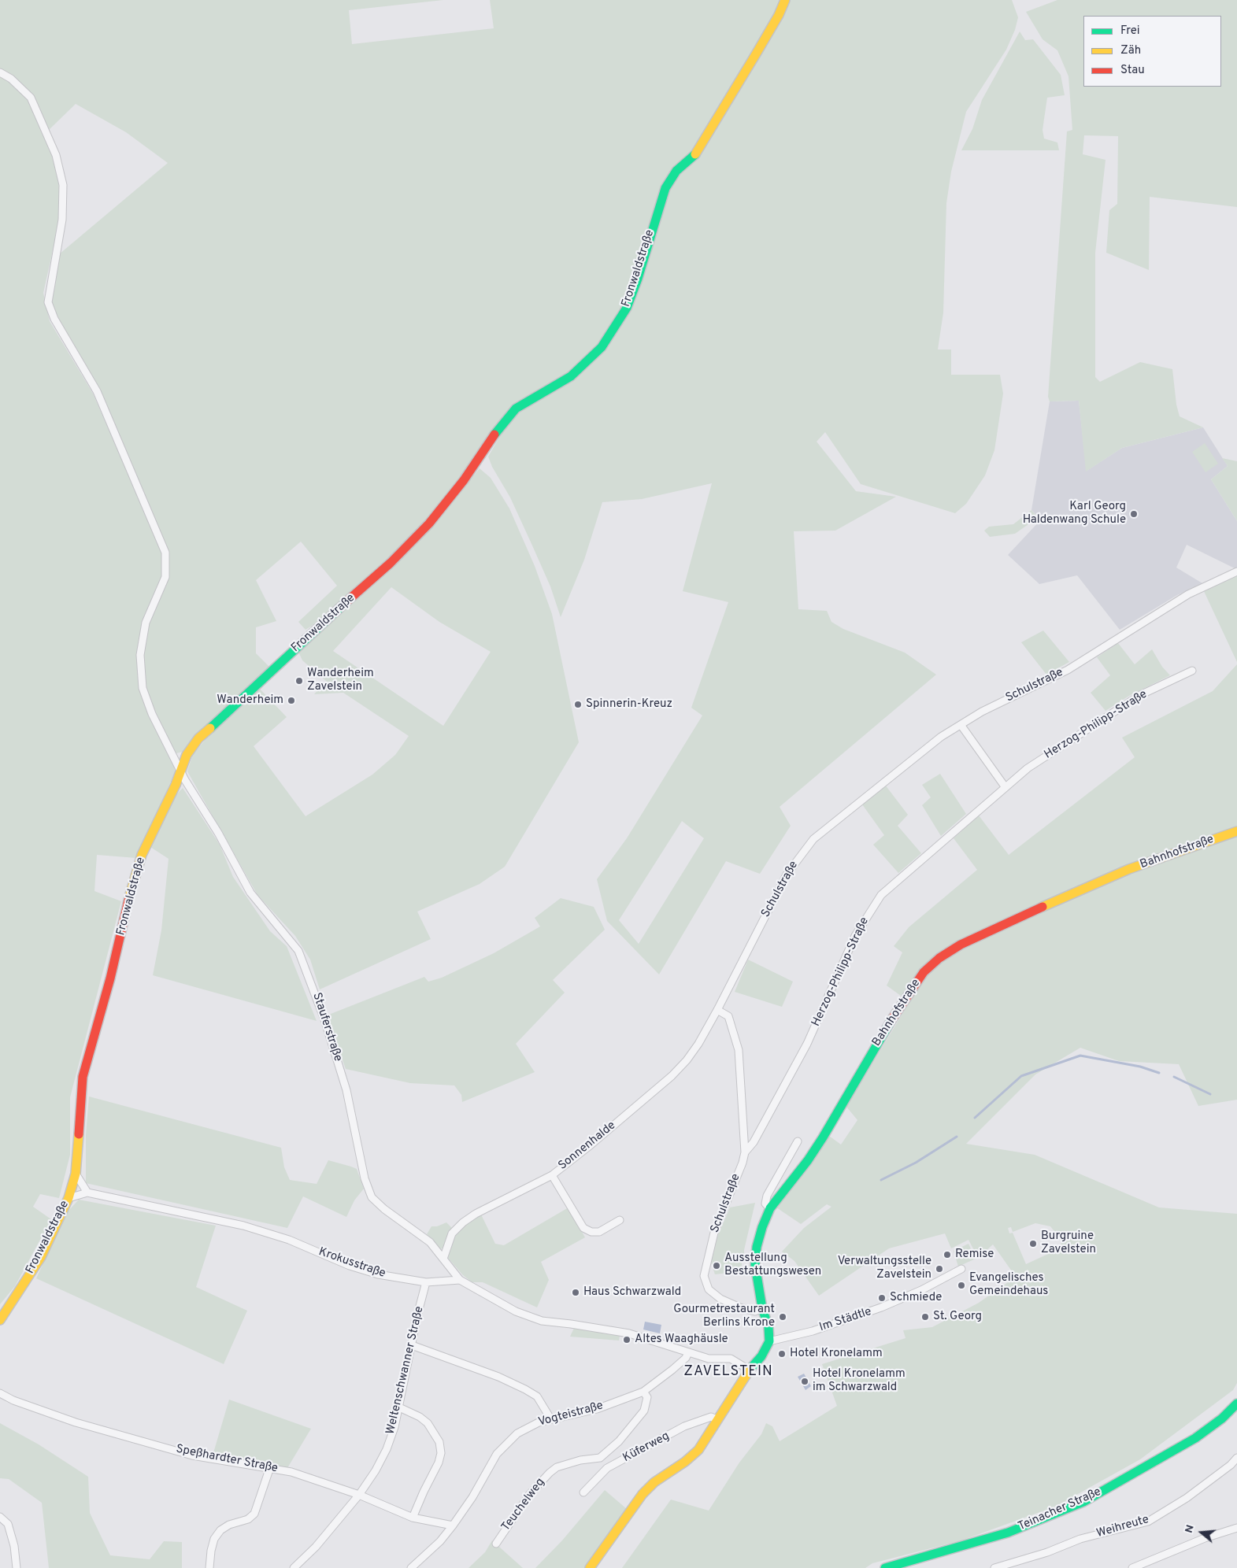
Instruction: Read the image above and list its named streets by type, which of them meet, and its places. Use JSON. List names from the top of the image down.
{
  "streets": {
    "street": [
      "Fronwaldstraße",
      "Schulstraße",
      "Herzog-Philipp-Straße",
      "Bahnhofstraße",
      "Stauferstraße",
      "Sonnenhalde",
      "Krokusstraße",
      "Im Städtle",
      "Weltenschwanner Straße",
      "Vogteistraße",
      "Küferweg",
      "Speßhardter Straße",
      "Teuchelweg",
      "Teinacher Straße",
      "Weihreute"
    ]
  },
  "crossings": [
    ["Fronwaldstraße", "Stauferstraße"],
    ["Fronwaldstraße", "Krokusstraße"],
    ["Schulstraße", "Herzog-Philipp-Straße"],
    ["Schulstraße", "Bahnhofstraße"],
    ["Schulstraße", "Sonnenhalde"],
    ["Bahnhofstraße", "Im Städtle"],
    ["Stauferstraße", "Sonnenhalde"],
    ["Stauferstraße", "Krokusstraße"],
    ["Krokusstraße", "Weltenschwanner Straße"],
    ["Weltenschwanner Straße", "Speßhardter Straße"],
    ["Vogteistraße", "Speßhardter Straße"]
  ],
  "districts": ["ZAVELSTEIN"],
  "places": [
    "Karl Georg Haldenwang Schule",
    "Wanderheim Zavelstein",
    "Wanderheim",
    "Spinnerin-Kreuz",
    "Burgruine Zavelstein",
    "Remise",
    "Ausstellung Bestattungswesen",
    "Verwaltungsstelle Zavelstein",
    "Evangelisches Gemeindehaus",
    "Haus Schwarzwald",
    "Schmiede",
    "Gourmetrestaurant Berlins Krone",
    "St. Georg",
    "Altes Waaghäusle",
    "Hotel Kronelamm",
    "Hotel Kronelamm im Schwarzwald"
  ],
  "legend": ["Frei", "Zäh", "Stau"],
  "north": "left"
}
